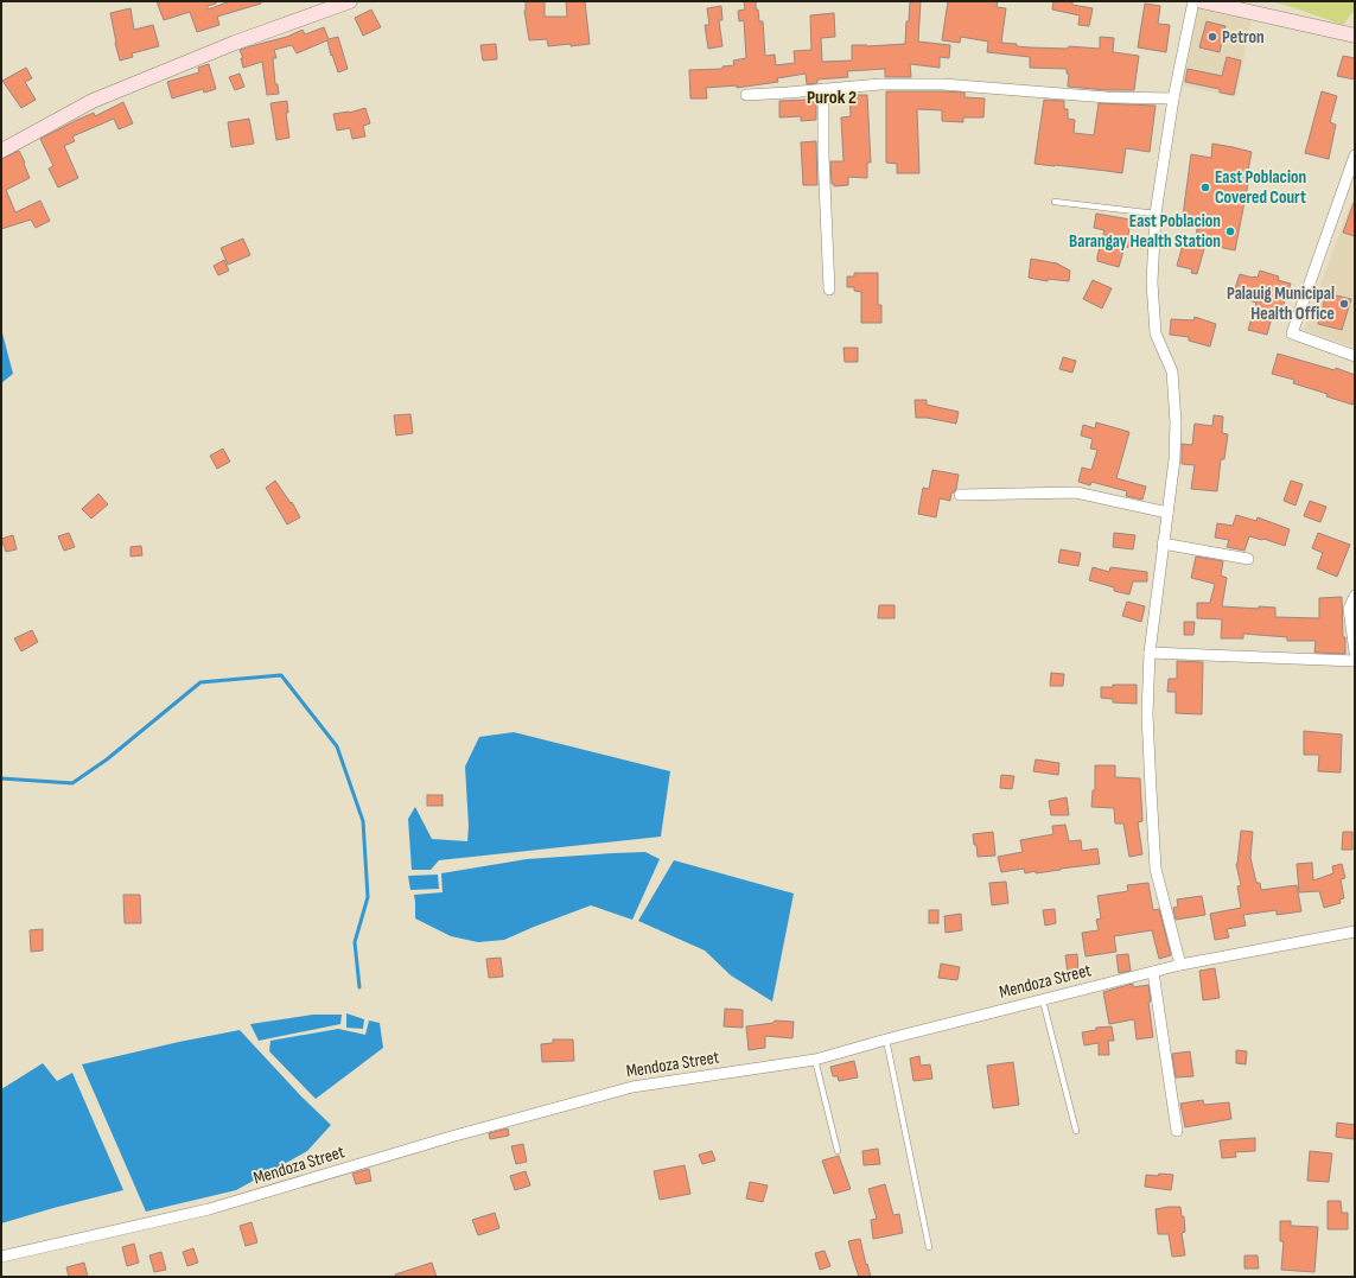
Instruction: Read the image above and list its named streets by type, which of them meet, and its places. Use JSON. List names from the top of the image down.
{
  "streets": {
    "street": ["Mendoza Street"]
  },
  "districts": ["Purok 2"],
  "places": [
    "Petron",
    "East Poblacion Covered Court",
    "East Poblacion Barangay Health Station",
    "Palauig Municipal Health Office"
  ]
}
